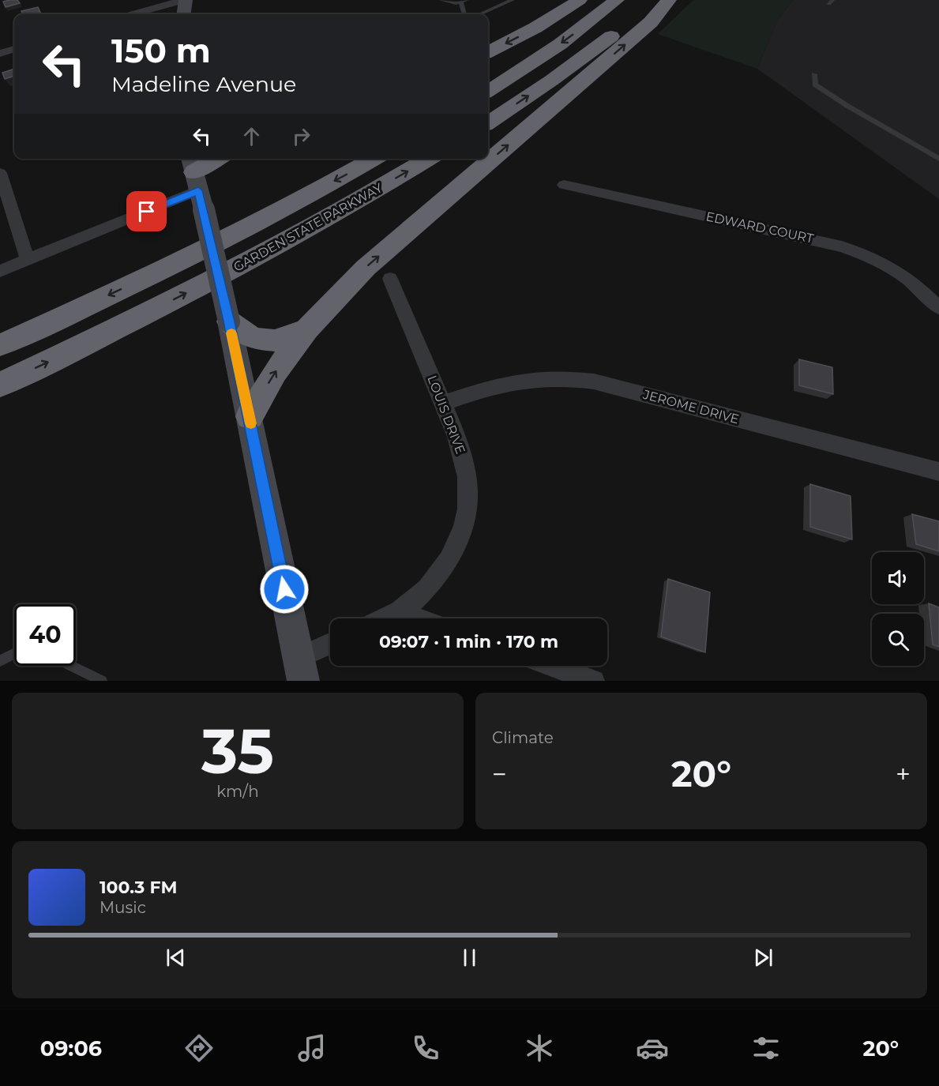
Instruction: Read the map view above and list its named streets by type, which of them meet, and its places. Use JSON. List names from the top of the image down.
{
  "streets": {
    "highway": ["GARDEN STATE PARKWAY"],
    "street": ["EDWARD COURT", "JEROME DRIVE", "LOUIS DRIVE"]
  },
  "crossings": [
    ["JEROME DRIVE", "LOUIS DRIVE"]
  ],
  "page": {
    "turn": ["150 m", "Madeline Avenue"],
    "limit": "40",
    "trip": "09:07 · 1 min · 170 m",
    "tile": [
      ["35", "km/h"],
      "Climate"
    ],
    "heat": ["−", "20°", "+"],
    "song": ["100.3 FM", "Music"],
    "tabs": ["09:06", "20°"]
  }
}
